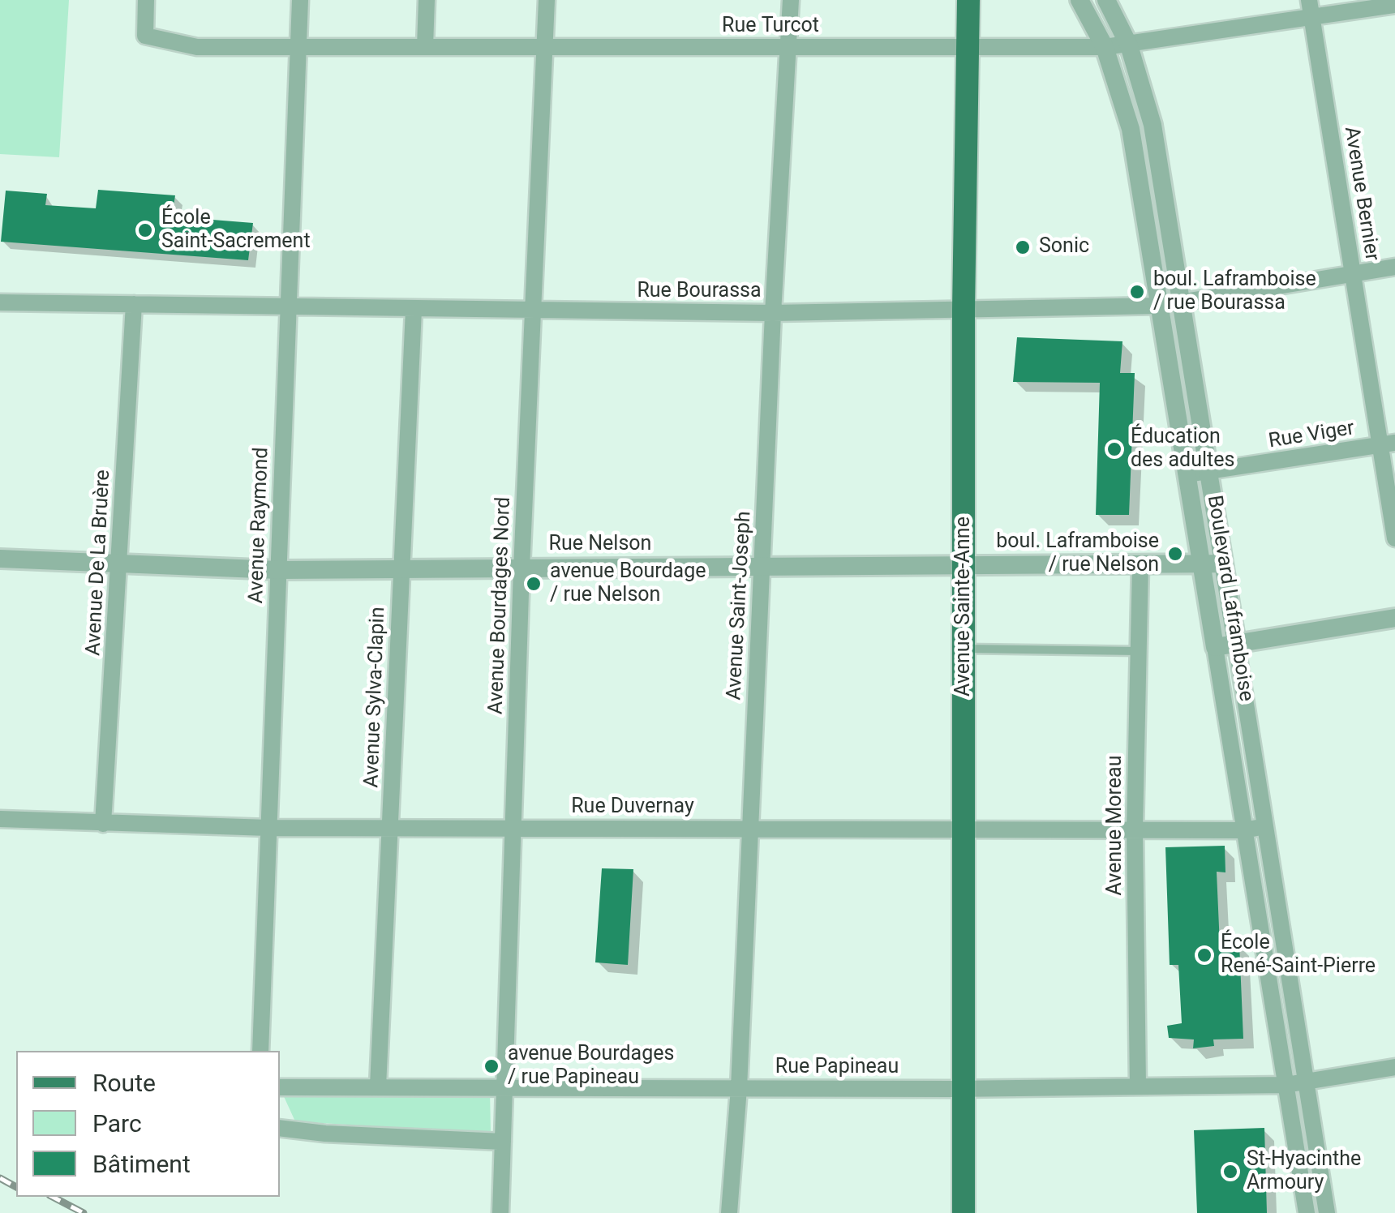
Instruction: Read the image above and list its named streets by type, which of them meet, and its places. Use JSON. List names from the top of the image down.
{
  "streets": {
    "main road": ["Avenue Sainte-Anne"],
    "street": [
      "Rue Turcot",
      "Avenue Bernier",
      "Rue Bourassa",
      "Rue Viger",
      "Avenue Raymond",
      "Rue Nelson",
      "Avenue De La Bruère",
      "Boulevard Laframboise",
      "Avenue Bourdages Nord",
      "Avenue Saint-Joseph",
      "Avenue Sylva-Clapin",
      "Rue Duvernay",
      "Avenue Moreau",
      "Rue Papineau"
    ]
  },
  "crossings": [
    ["Rue Turcot", "Avenue Bernier"],
    ["Rue Turcot", "Avenue Raymond"],
    ["Rue Turcot", "Boulevard Laframboise"],
    ["Rue Turcot", "Avenue Bourdages Nord"],
    ["Rue Turcot", "Avenue Saint-Joseph"],
    ["Rue Turcot", "Avenue Sainte-Anne"],
    ["Avenue Bernier", "Rue Bourassa"],
    ["Avenue Bernier", "Rue Viger"],
    ["Rue Bourassa", "Avenue Raymond"],
    ["Rue Bourassa", "Avenue De La Bruère"],
    ["Rue Bourassa", "Boulevard Laframboise"],
    ["Rue Bourassa", "Avenue Bourdages Nord"],
    ["Rue Bourassa", "Avenue Saint-Joseph"],
    ["Rue Bourassa", "Avenue Sainte-Anne"],
    ["Rue Bourassa", "Avenue Sylva-Clapin"],
    ["Rue Viger", "Boulevard Laframboise"],
    ["Avenue Raymond", "Rue Nelson"],
    ["Avenue Raymond", "Rue Duvernay"],
    ["Rue Nelson", "Avenue De La Bruère"],
    ["Rue Nelson", "Boulevard Laframboise"],
    ["Rue Nelson", "Avenue Bourdages Nord"],
    ["Rue Nelson", "Avenue Saint-Joseph"],
    ["Rue Nelson", "Avenue Sainte-Anne"],
    ["Rue Nelson", "Avenue Sylva-Clapin"],
    ["Rue Nelson", "Avenue Moreau"],
    ["Avenue De La Bruère", "Rue Duvernay"],
    ["Boulevard Laframboise", "Rue Duvernay"],
    ["Boulevard Laframboise", "Rue Papineau"],
    ["Avenue Bourdages Nord", "Rue Duvernay"],
    ["Avenue Bourdages Nord", "Rue Papineau"],
    ["Avenue Saint-Joseph", "Rue Duvernay"],
    ["Avenue Saint-Joseph", "Rue Papineau"],
    ["Avenue Sainte-Anne", "Rue Duvernay"],
    ["Avenue Sainte-Anne", "Rue Papineau"],
    ["Avenue Sylva-Clapin", "Rue Duvernay"],
    ["Avenue Sylva-Clapin", "Rue Papineau"],
    ["Rue Duvernay", "Avenue Moreau"],
    ["Avenue Moreau", "Rue Papineau"]
  ],
  "places": [
    "École Saint-Sacrement",
    "Sonic",
    "boul. Laframboise / rue Bourassa",
    "Éducation des adultes",
    "boul. Laframboise / rue Nelson",
    "avenue Bourdage / rue Nelson",
    "École René-Saint-Pierre",
    "avenue Bourdages / rue Papineau",
    "St-Hyacinthe Armoury"
  ],
  "legend": ["Route", "Parc", "Bâtiment"]
}
